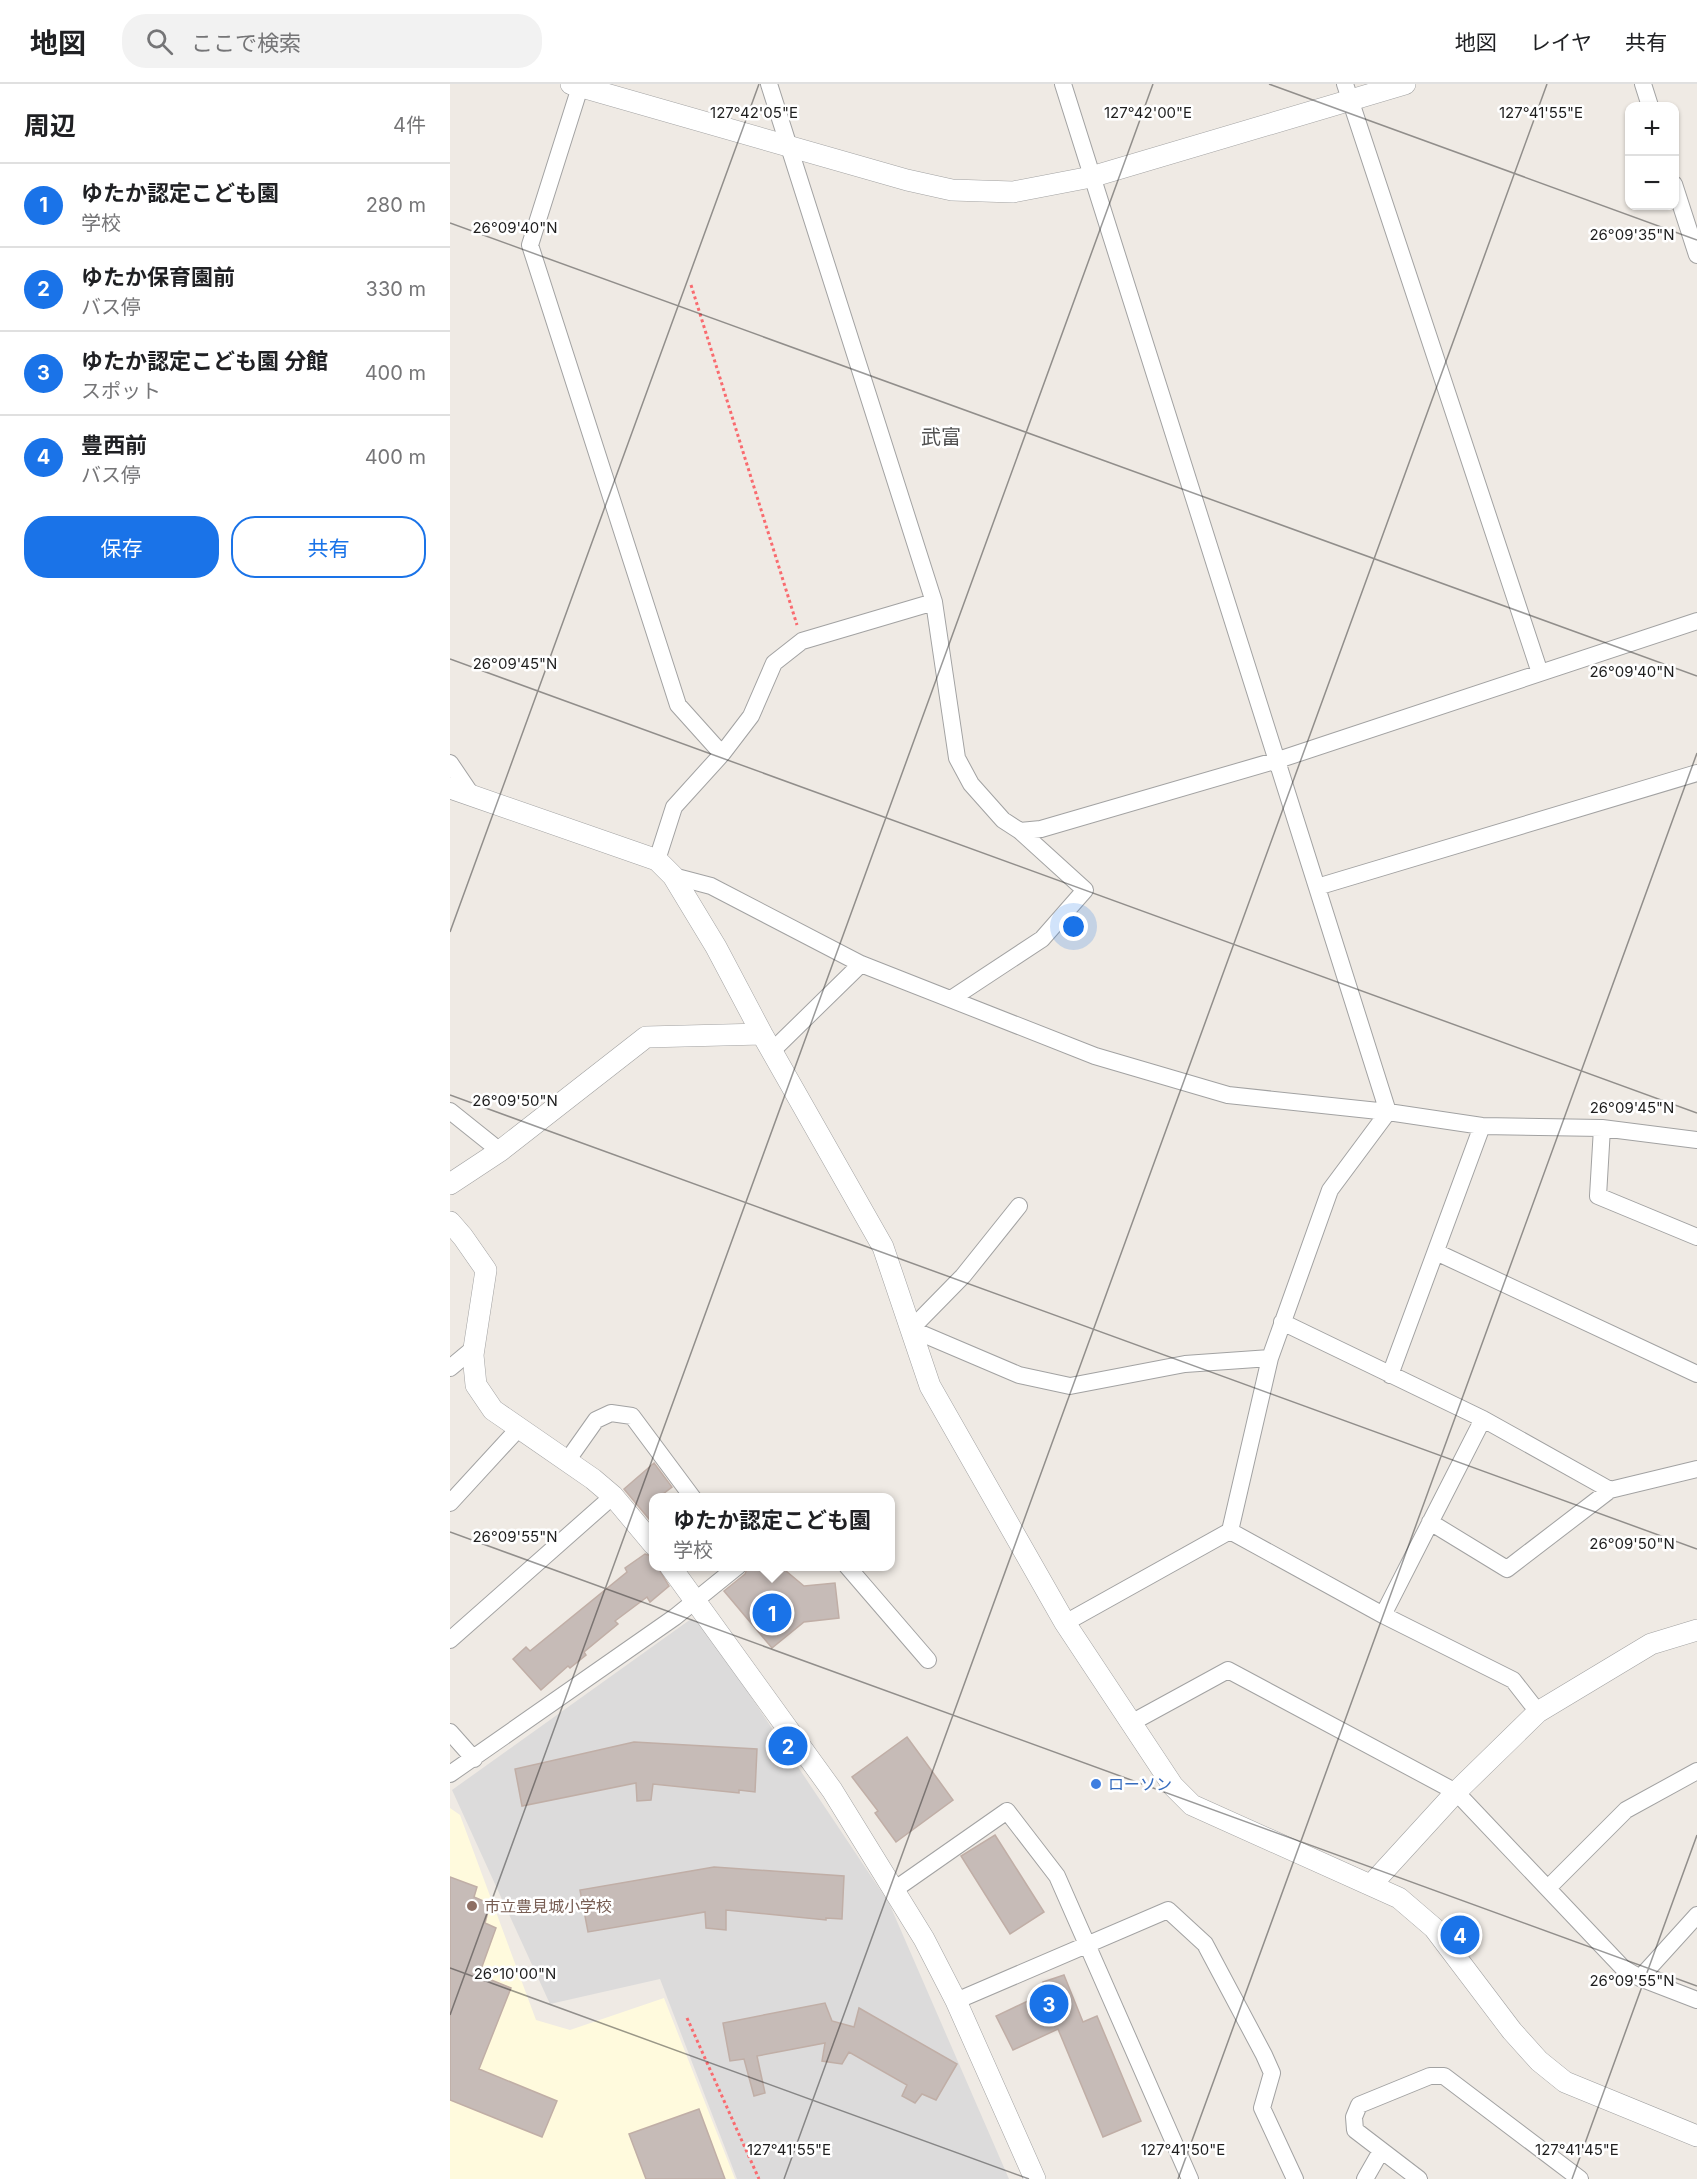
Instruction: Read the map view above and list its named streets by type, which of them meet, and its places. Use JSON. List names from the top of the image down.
{
  "districts": ["武富"],
  "places": ["ローソン", "市立豊見城小学校"],
  "page": {
    "header": "地図",
    "search": "ここで検索",
    "nav": ["地図", "レイヤ", "共有"],
    "heading": ["周辺", "4件"],
    "map_buttons": ["+", "−"],
    "list": [
      {
        "mark": "1",
        "name": "ゆたか認定こども園",
        "note": "学校",
        "value": "280 m"
      },
      {
        "mark": "2",
        "name": "ゆたか保育園前",
        "note": "バス停",
        "value": "330 m"
      },
      {
        "mark": "3",
        "name": "ゆたか認定こども園 分館",
        "note": "スポット",
        "value": "400 m"
      },
      {
        "mark": "4",
        "name": "豊西前",
        "note": "バス停",
        "value": "400 m"
      }
    ],
    "buttons": ["保存", "共有"],
    "popup": ["ゆたか認定こども園", "学校"],
    "pins": [
      "1",
      "2",
      "4",
      "3"
    ]
  },
  "coordinates": [
    "127°42'05\"E",
    "127°42'00\"E",
    "127°41'55\"E",
    "26°09'40\"N",
    "26°09'35\"N",
    "26°09'45\"N",
    "26°09'50\"N",
    "26°09'55\"N",
    "26°10'00\"N",
    "127°41'50\"E",
    "127°41'45\"E"
  ]
}
